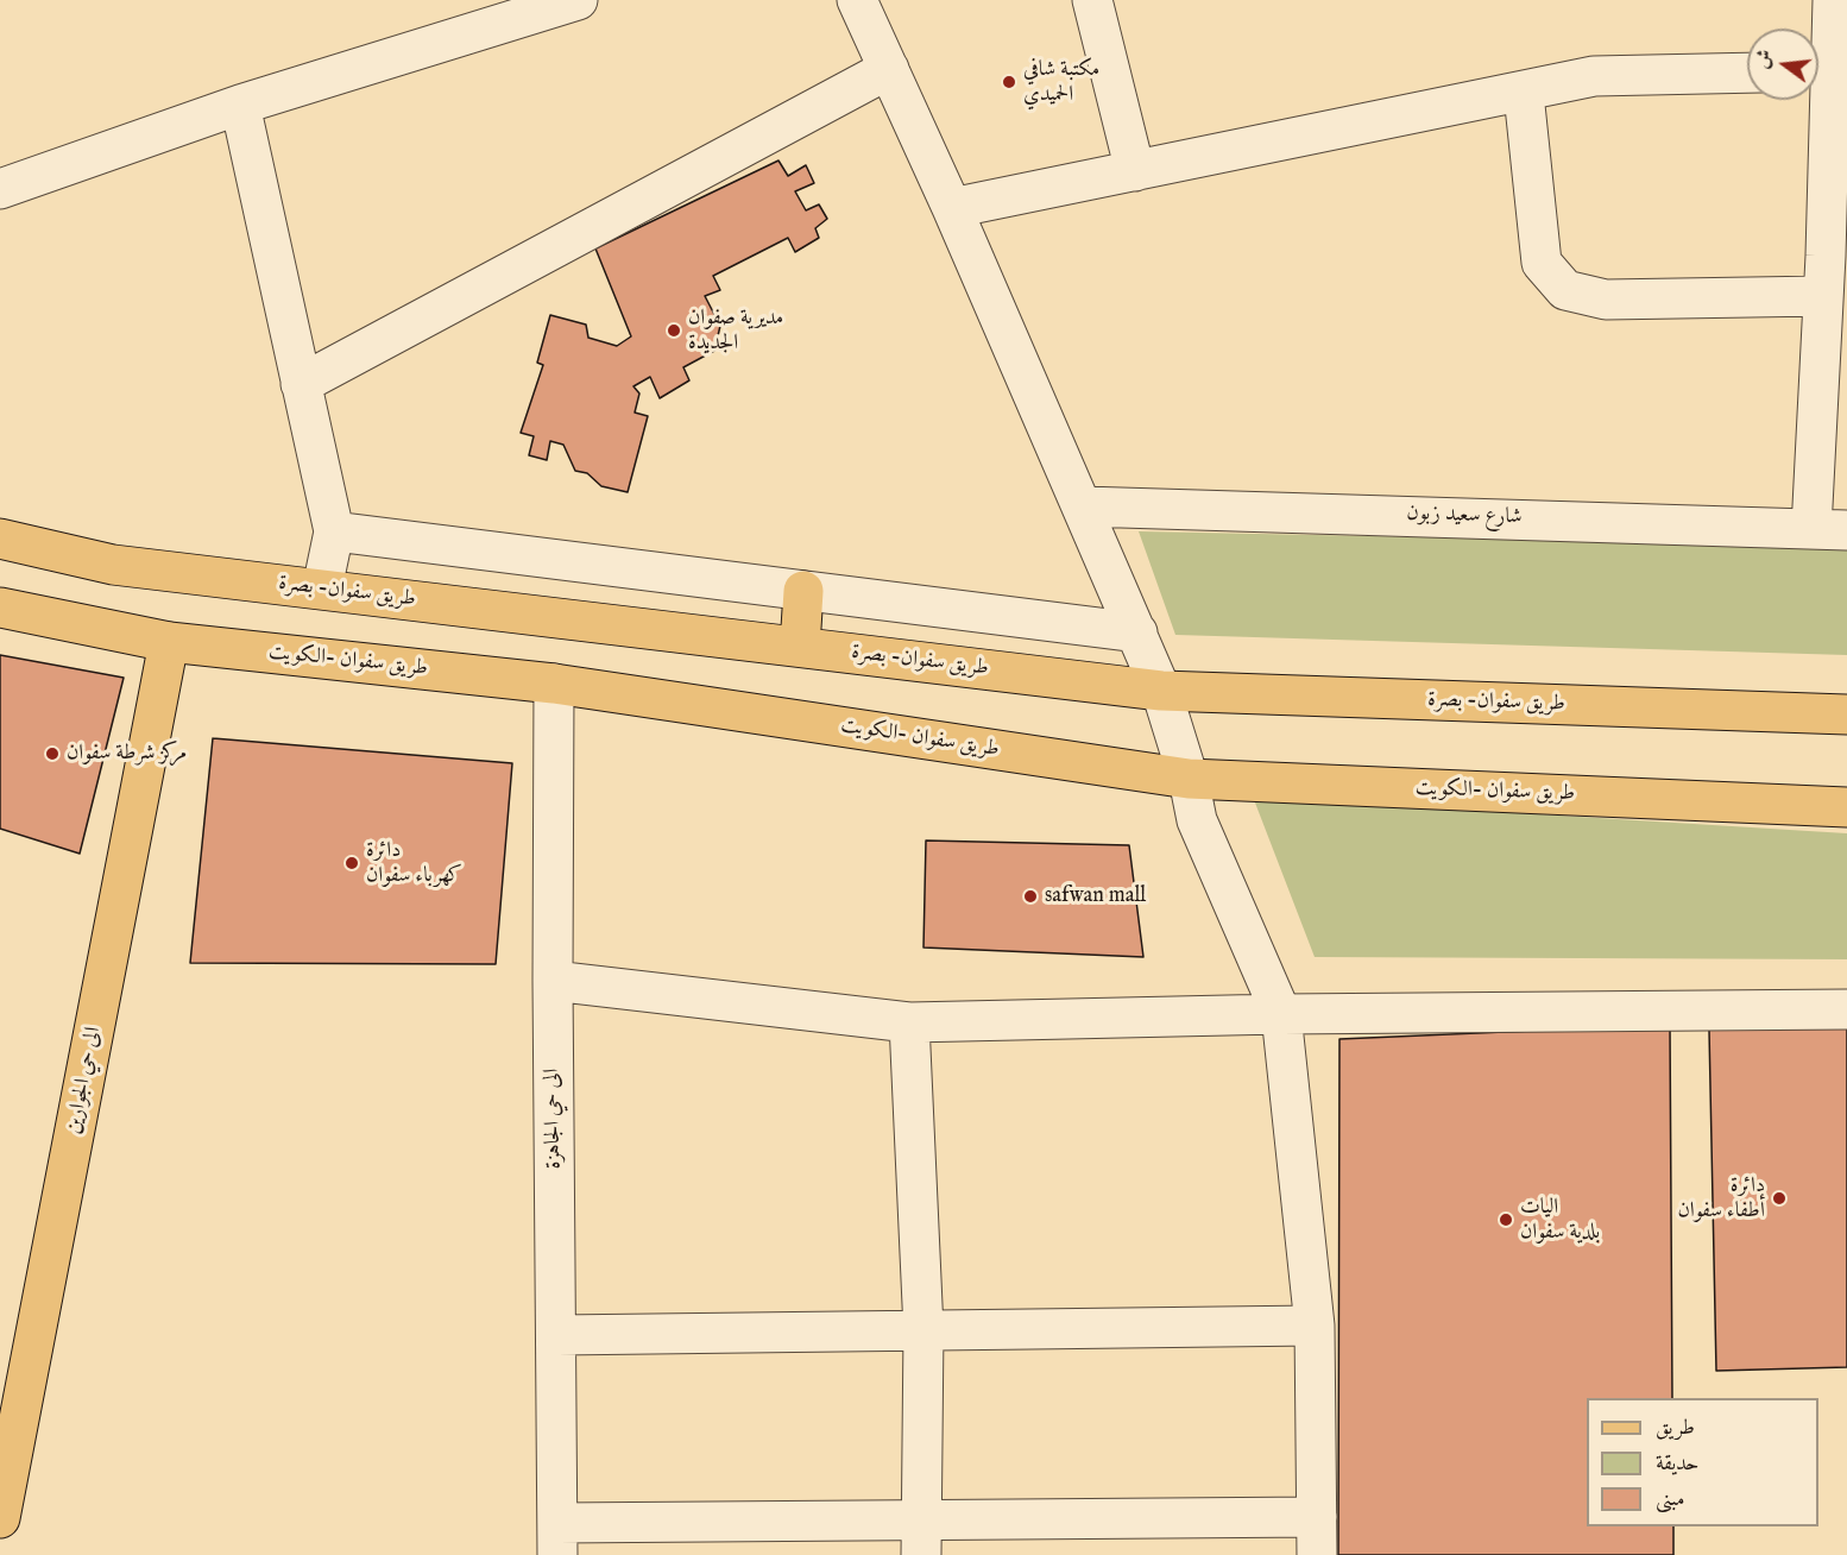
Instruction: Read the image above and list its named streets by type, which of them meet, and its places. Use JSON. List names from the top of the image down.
{
  "streets": {
    "main road": ["طريق سفوان- بصرة", "طريق سفوان -الكويت", "الى حي الجوارين"],
    "street": ["شارع سعيد زبون", "الى حي الجاهزة"]
  },
  "crossings": [
    ["طريق سفوان -الكويت", "الى حي الجوارين"],
    ["طريق سفوان -الكويت", "الى حي الجاهزة"]
  ],
  "places": [
    "مكتبة شافي الحميدي",
    "مديرية صفوان الجديدة",
    "مركز شرطة سفوان",
    "دائرة كهرباء سفوان",
    "safwan mall",
    "دائرة أطفاء سفوان",
    "اليات بلدية سفوان"
  ],
  "legend": ["طريق", "حديقة", "مبنى"],
  "north": "left"
}
